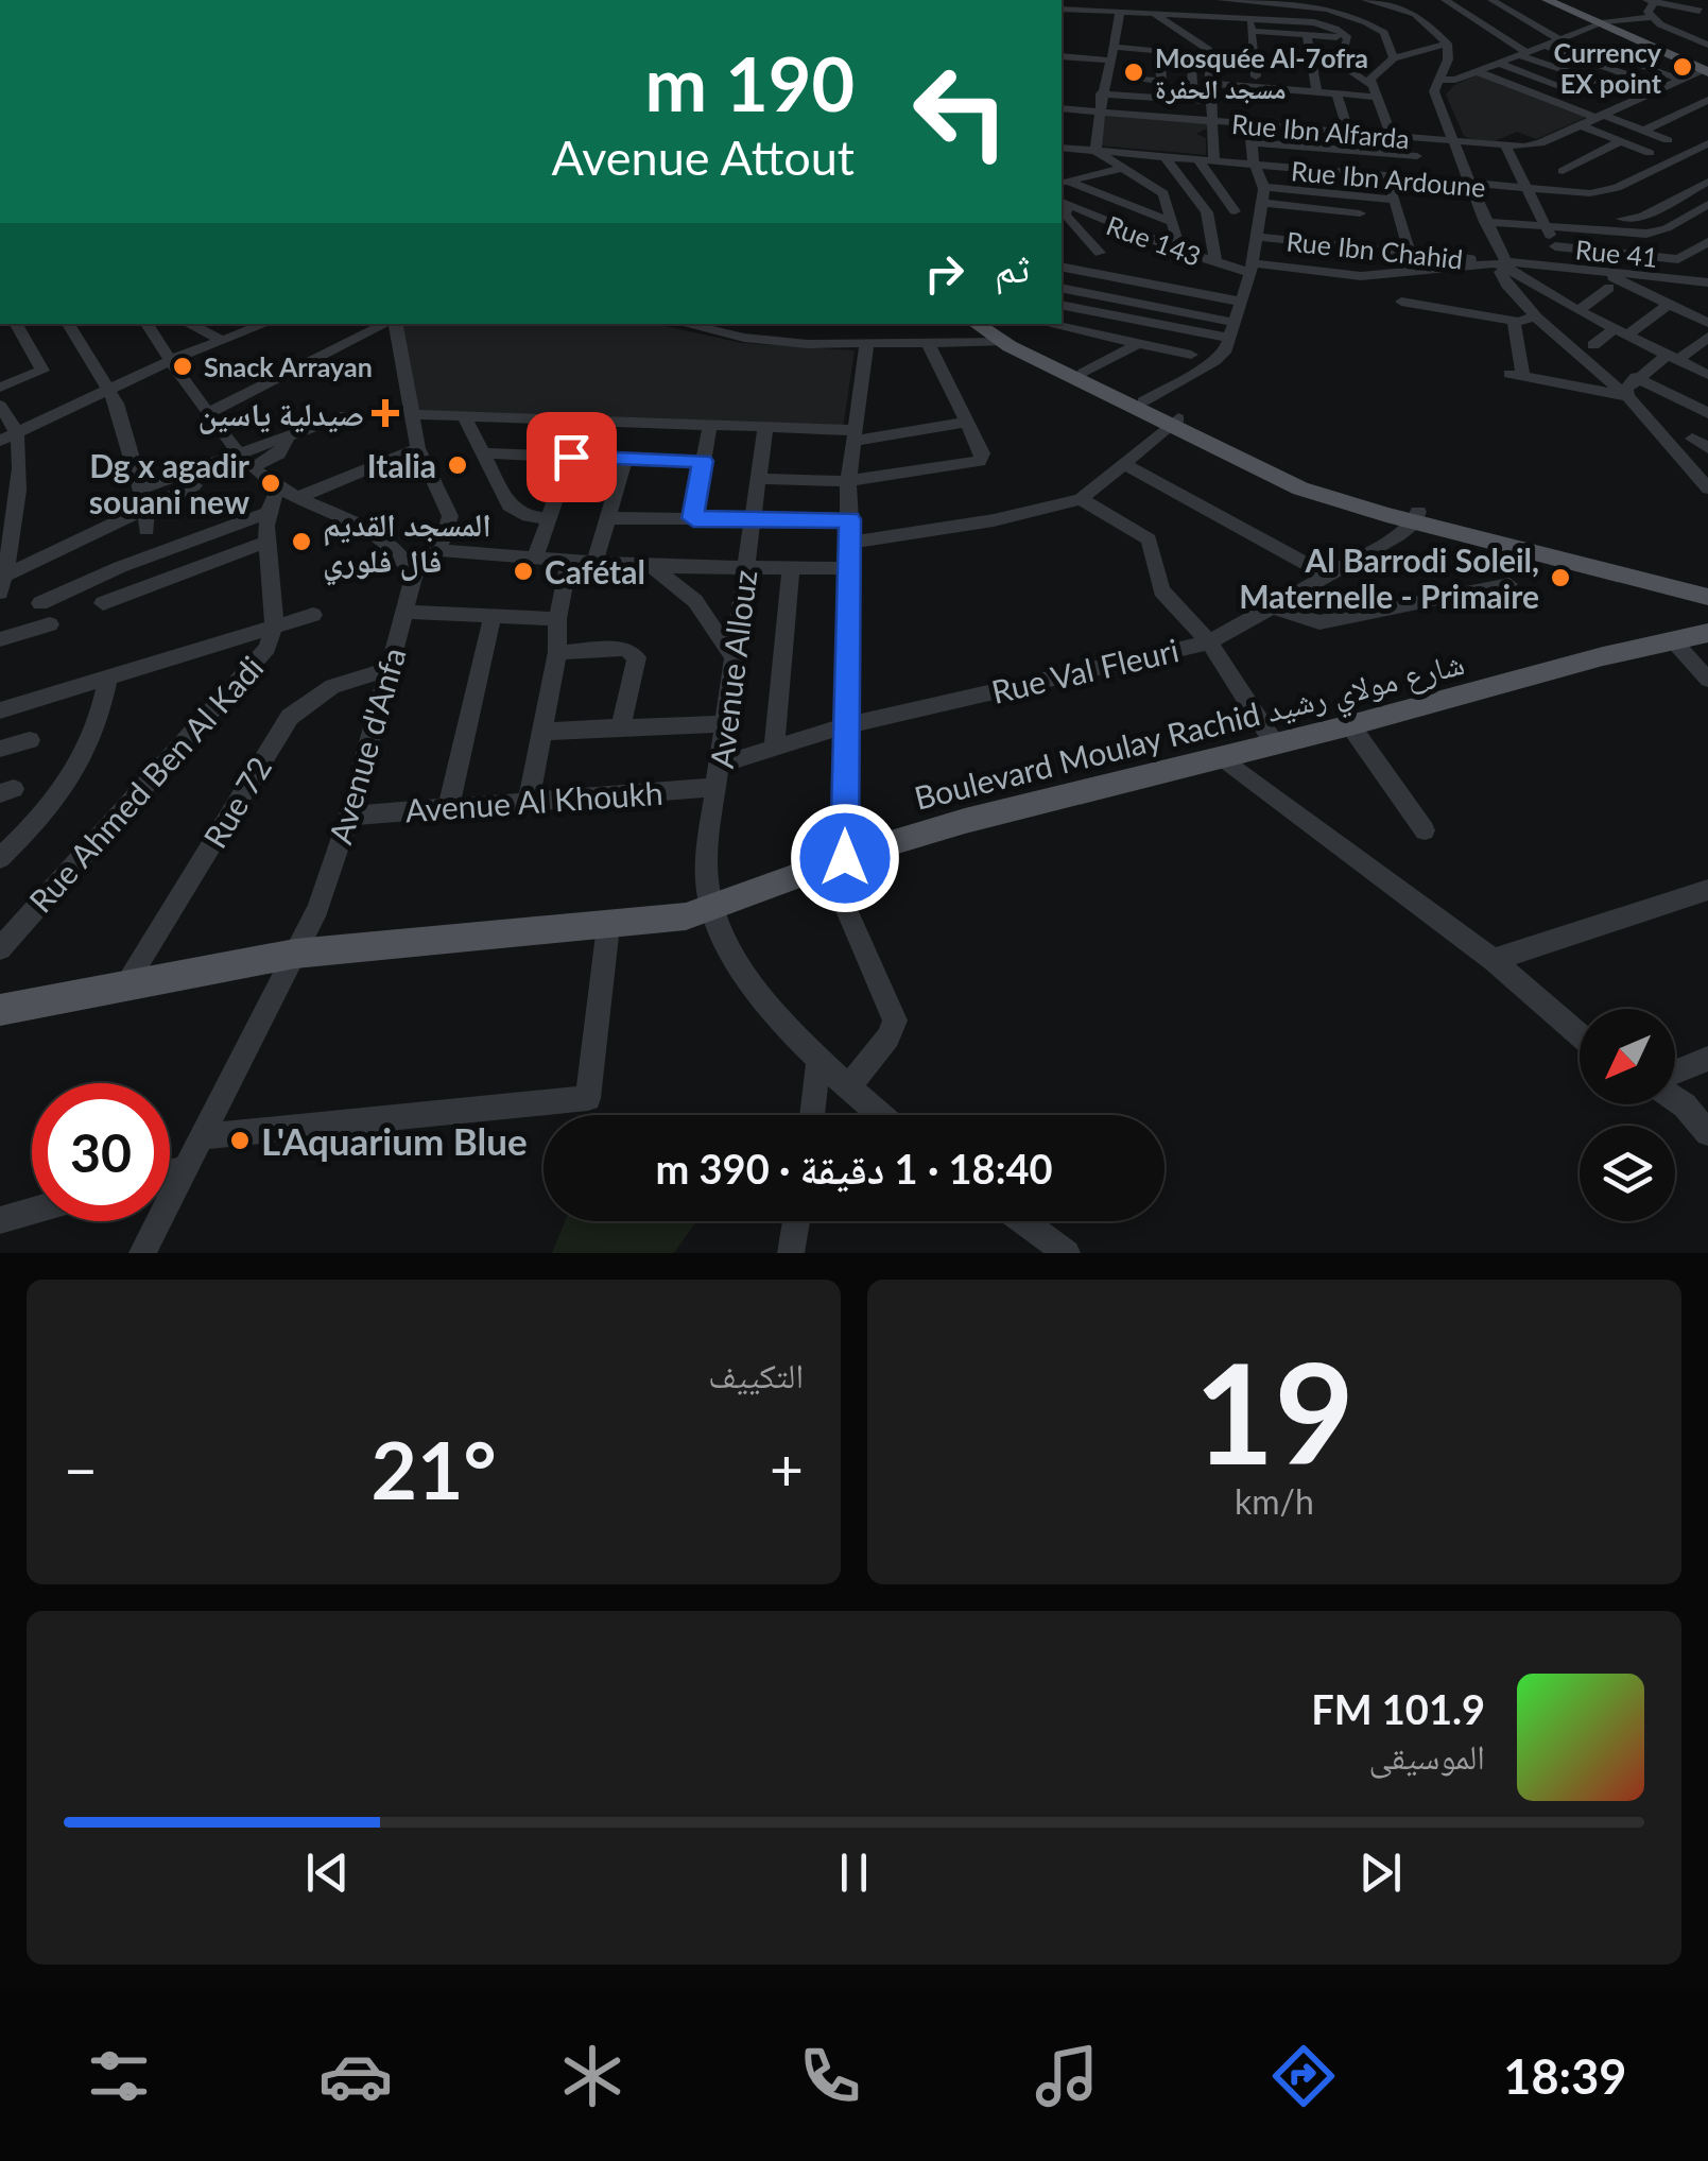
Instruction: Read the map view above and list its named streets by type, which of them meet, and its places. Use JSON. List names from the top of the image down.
{
  "streets": {
    "main road": ["Boulevard Moulay Rachid شارع مولاي رشيد"],
    "street": [
      "Rue Ibn Alfarda",
      "Rue Ibn Ardoune",
      "Rue 143",
      "Rue Ibn Chahid",
      "Rue 41",
      "Avenue Allouz",
      "Rue Val Fleuri",
      "Avenue d'Anfa",
      "Rue Ahmed Ben Al Kadi",
      "Avenue Al Khoukh",
      "Rue 72"
    ]
  },
  "crossings": [
    ["Rue 143", "Rue Ibn Chahid"],
    ["Avenue Allouz", "Rue Val Fleuri"],
    ["Avenue Allouz", "Boulevard Moulay Rachid شارع مولاي رشيد"],
    ["Avenue Allouz", "Avenue Al Khoukh"],
    ["Rue Val Fleuri", "Avenue Al Khoukh"],
    ["Boulevard Moulay Rachid شارع مولاي رشيد", "Avenue d'Anfa"],
    ["Boulevard Moulay Rachid شارع مولاي رشيد", "Rue 72"],
    ["Avenue d'Anfa", "Avenue Al Khoukh"],
    ["Avenue d'Anfa", "Rue 72"]
  ],
  "places": {
    "other": [
      "Currency EX point",
      "Mosquée Al-7ofra مسجد الحفرة",
      "Snack Arrayan",
      "Italia",
      "Dg x agadir souani new",
      "المسجد القديم فال فلوري",
      "Cafétal",
      "Al Barrodi Soleil, Maternelle - Primaire",
      "L'Aquarium Blue"
    ],
    "health": ["صيدلية ياسين"]
  },
  "north": "bottom left",
  "page": {
    "turn": ["190 m", "Avenue Attout"],
    "then": "ثم",
    "limit": "30",
    "trip": "18:40 · 1 دقيقة · 390 m",
    "tile": [
      ["19", "km/h"],
      "التكييف"
    ],
    "heat": ["−", "21°", "+"],
    "song": ["101.9 FM", "الموسيقى"],
    "tabs": "18:39"
  }
}
